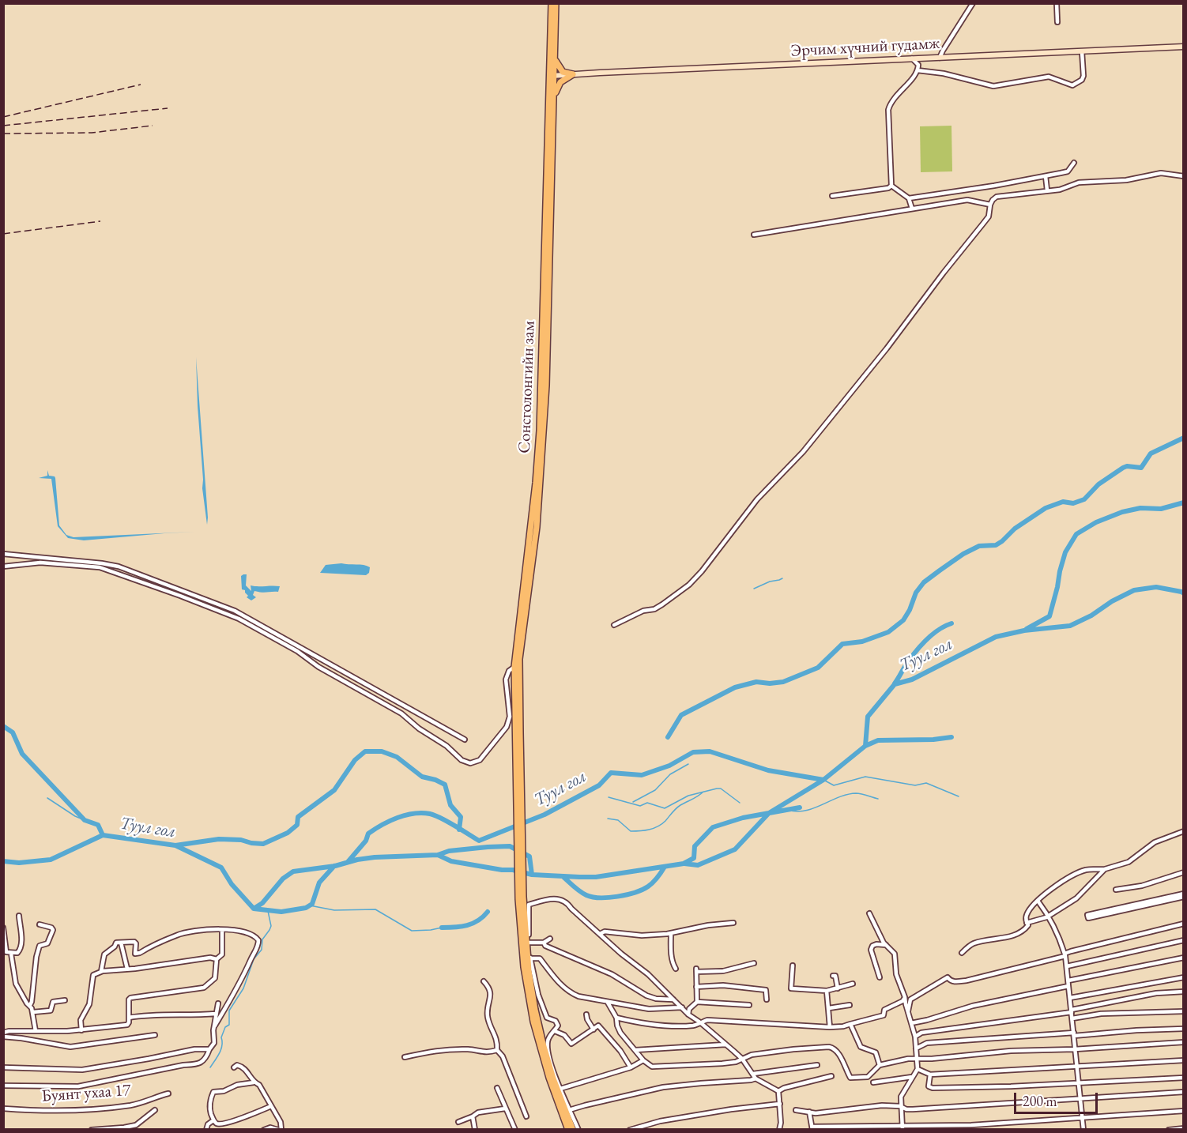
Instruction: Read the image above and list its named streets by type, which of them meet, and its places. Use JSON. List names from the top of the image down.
{
  "streets": {
    "main road": ["Эрчим хүчний гудамж", "Сонсголонгийн зам"],
    "street": ["Буянт ухаа 17"]
  },
  "crossings": [
    ["Эрчим хүчний гудамж", "Сонсголонгийн зам"]
  ],
  "water": ["Туул гол"],
  "scale_bar": "200 m"
}
